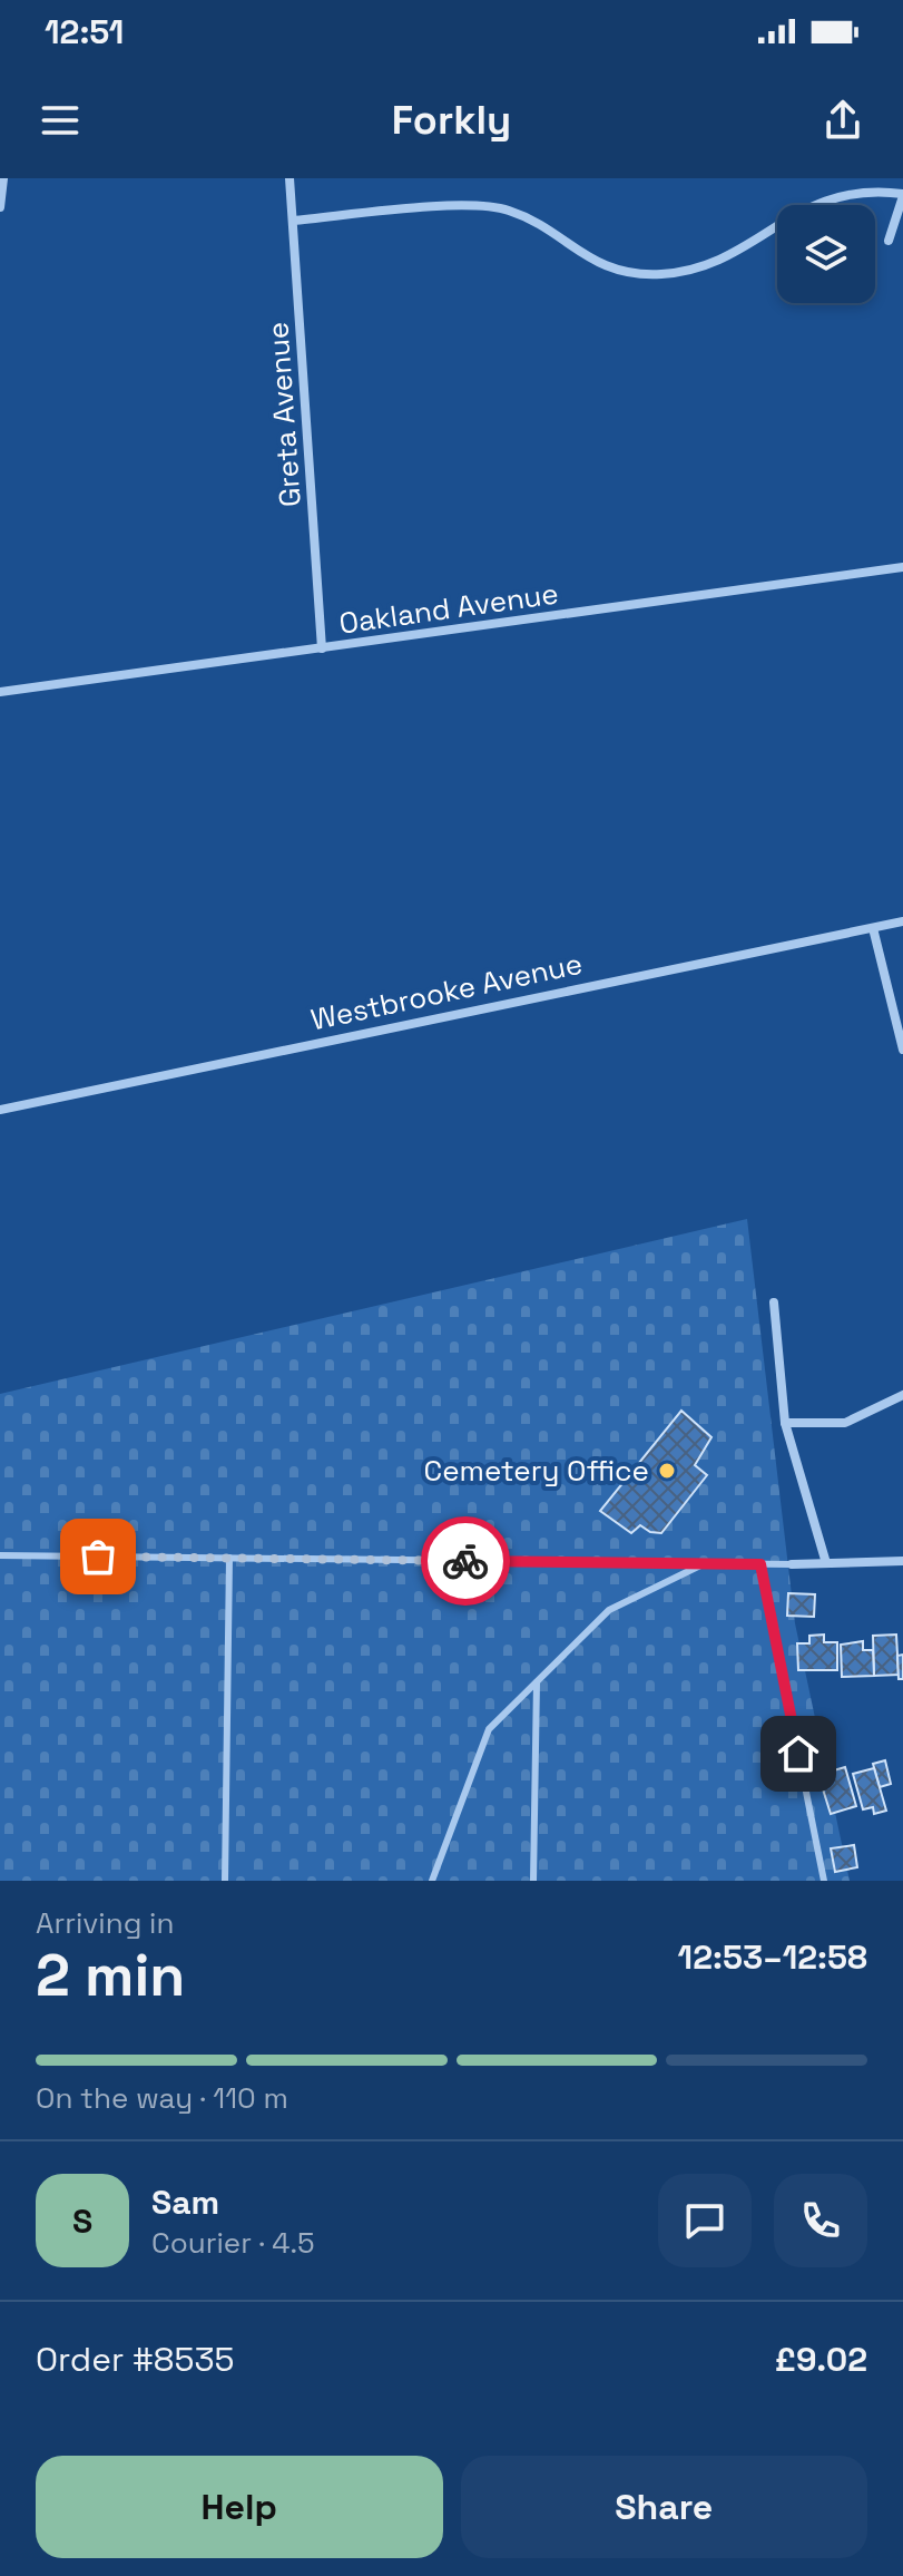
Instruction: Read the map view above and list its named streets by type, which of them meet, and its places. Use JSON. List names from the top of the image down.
{
  "streets": {
    "street": ["Greta Avenue", "Oakland Avenue", "Westbrooke Avenue"]
  },
  "crossings": [
    ["Greta Avenue", "Oakland Avenue"]
  ],
  "places": ["Cemetery Office"],
  "page": {
    "status": "12:51",
    "header": "Forkly",
    "heading": ["2 min", "Arriving in", "12:53–12:58"],
    "panel": [
      "Sam",
      "Courier · 4.5",
      "Order #8535",
      "£9.02"
    ],
    "bar": "On the way · 110 m",
    "round": "S",
    "buttons": ["Help", "Share"]
  }
}
